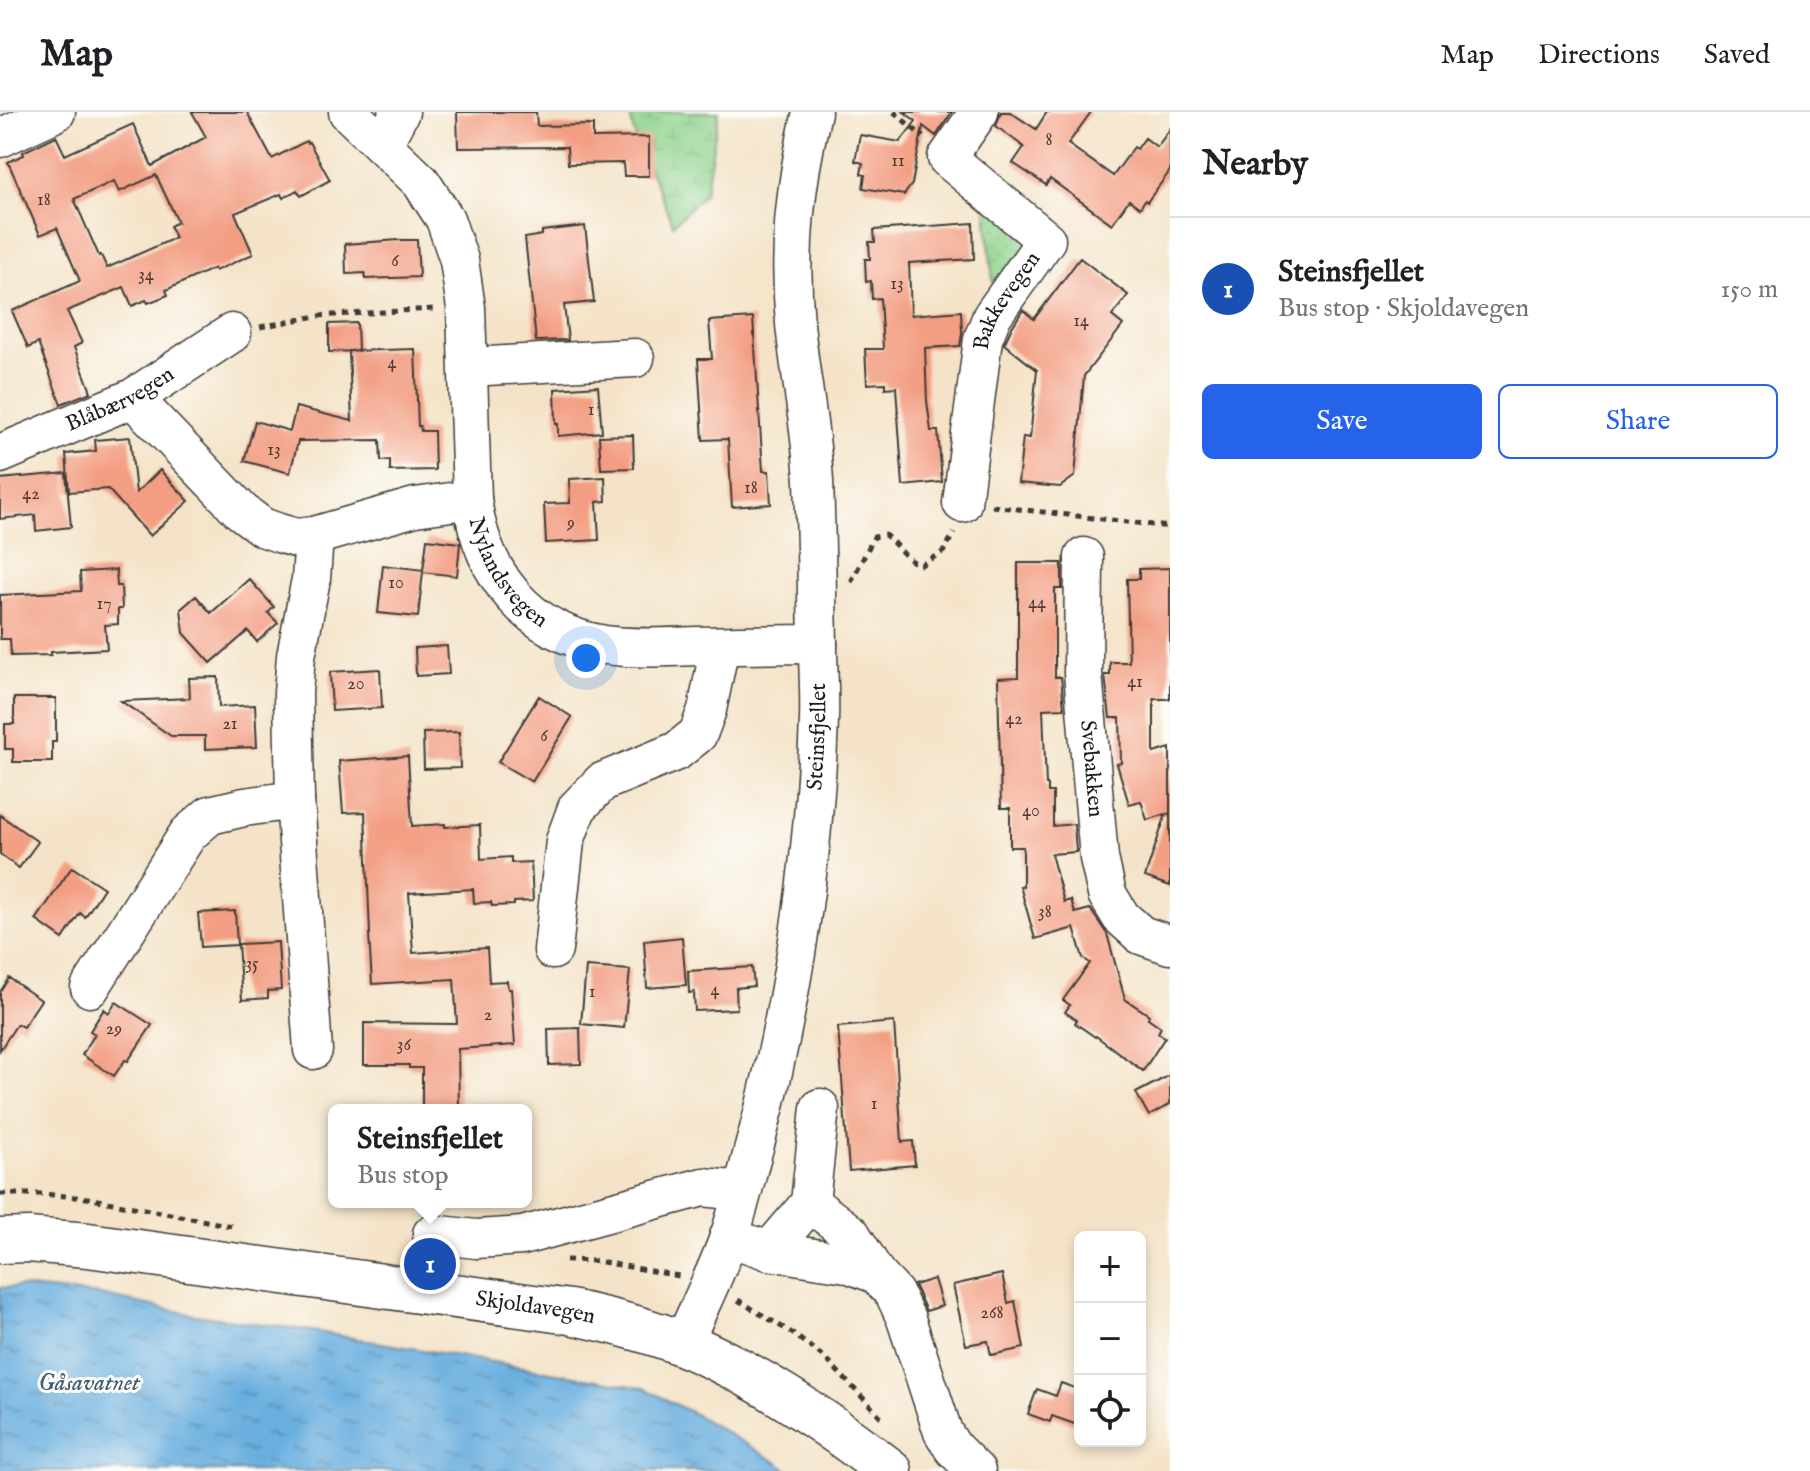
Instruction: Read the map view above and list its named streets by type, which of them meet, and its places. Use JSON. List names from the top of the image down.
{
  "streets": {
    "main road": ["Skjoldavegen"],
    "street": [
      "Bakkevegen",
      "Blåbærvegen",
      "Nylandsvegen",
      "Steinsfjellet",
      "Svebakken"
    ]
  },
  "crossings": [
    ["Blåbærvegen", "Nylandsvegen"],
    ["Nylandsvegen", "Steinsfjellet"],
    ["Steinsfjellet", "Skjoldavegen"]
  ],
  "water": ["Gåsavatnet"],
  "house_numbers": [
    "8",
    "11",
    "18",
    "6",
    "34",
    "13",
    "14",
    "4",
    "1",
    "13",
    "18",
    "42",
    "9",
    "10",
    "44",
    "17",
    "41",
    "20",
    "42",
    "21",
    "6",
    "40",
    "38",
    "35",
    "4",
    "1",
    "2",
    "29",
    "36",
    "1",
    "268"
  ],
  "page": {
    "header": "Map",
    "nav": ["Map", "Directions", "Saved"],
    "heading": "Nearby",
    "list": [
      {
        "mark": "1",
        "name": "Steinsfjellet",
        "note": "Bus stop · Skjoldavegen",
        "value": "150 m"
      }
    ],
    "buttons": ["Save", "Share"],
    "popup": ["Steinsfjellet", "Bus stop"],
    "map_buttons": ["+", "−"],
    "pins": "1"
  }
}
